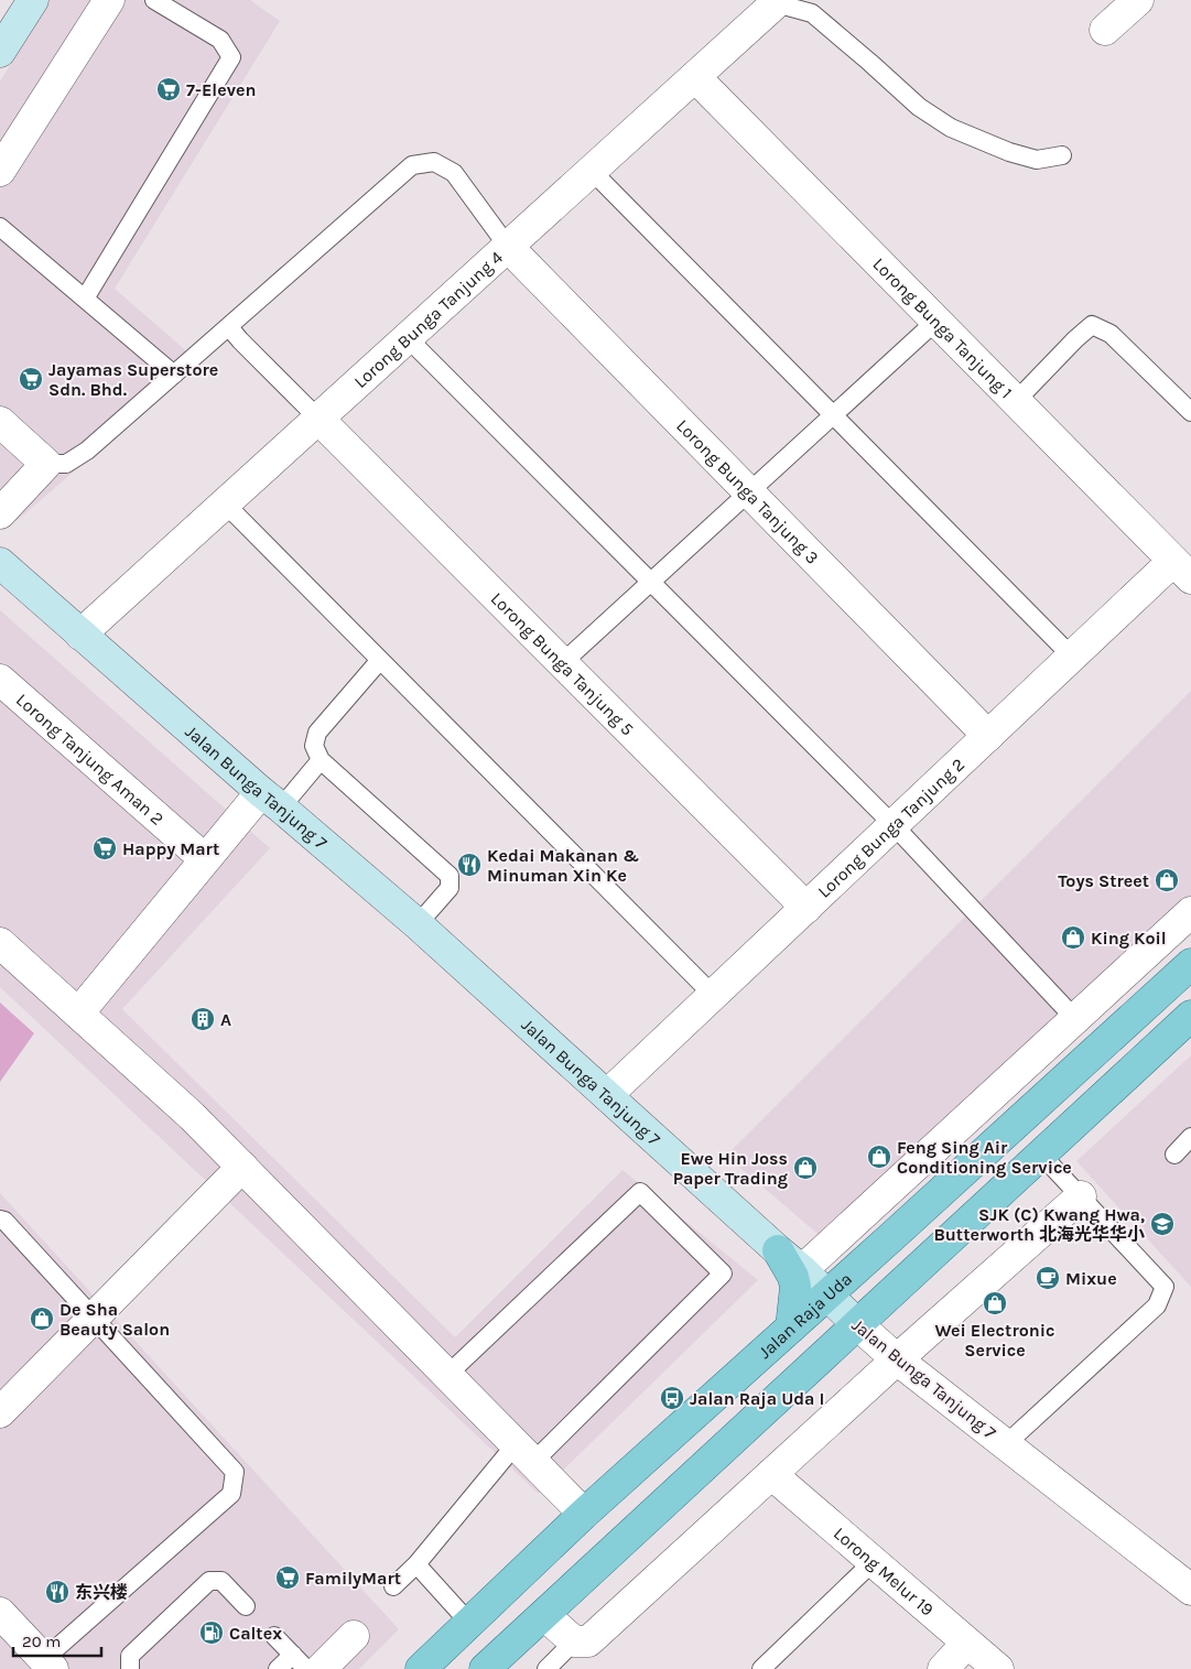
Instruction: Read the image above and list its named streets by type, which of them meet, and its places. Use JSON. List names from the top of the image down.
{
  "streets": {
    "main road": ["Jalan Raja Uda"],
    "street": [
      "Lorong Bunga Tanjung 4",
      "Lorong Bunga Tanjung 1",
      "Lorong Bunga Tanjung 3",
      "Lorong Bunga Tanjung 5",
      "Lorong Tanjung Aman 2",
      "Jalan Bunga Tanjung 7",
      "Lorong Bunga Tanjung 2",
      "Lorong Melur 19"
    ]
  },
  "crossings": [
    ["Lorong Bunga Tanjung 4", "Lorong Bunga Tanjung 1"],
    ["Lorong Bunga Tanjung 4", "Lorong Bunga Tanjung 3"],
    ["Lorong Bunga Tanjung 4", "Lorong Bunga Tanjung 5"],
    ["Lorong Bunga Tanjung 4", "Jalan Bunga Tanjung 7"],
    ["Lorong Bunga Tanjung 1", "Lorong Bunga Tanjung 2"],
    ["Lorong Bunga Tanjung 3", "Lorong Bunga Tanjung 2"],
    ["Lorong Bunga Tanjung 5", "Lorong Bunga Tanjung 2"],
    ["Jalan Bunga Tanjung 7", "Lorong Bunga Tanjung 2"],
    ["Jalan Bunga Tanjung 7", "Jalan Raja Uda"]
  ],
  "places": {
    "supermarket": [
      "7-Eleven",
      "Jayamas Superstore Sdn. Bhd.",
      "Happy Mart",
      "FamilyMart"
    ],
    "restaurant": ["Kedai Makanan & Minuman Xin Ke", "东兴楼"],
    "shop": [
      "Toys Street",
      "King Koil",
      "Feng Sing Air Conditioning Service",
      "Ewe Hin Joss Paper Trading",
      "Wei Electronic Service",
      "De Sha Beauty Salon"
    ],
    "building": ["A"],
    "school or university": ["SJK (C) Kwang Hwa, Butterworth 北海光华华小"],
    "cafe": ["Mixue"],
    "bus stop": ["Jalan Raja Uda I"],
    "fuel station": ["Caltex"]
  },
  "scale_bar": "20 m"
}
